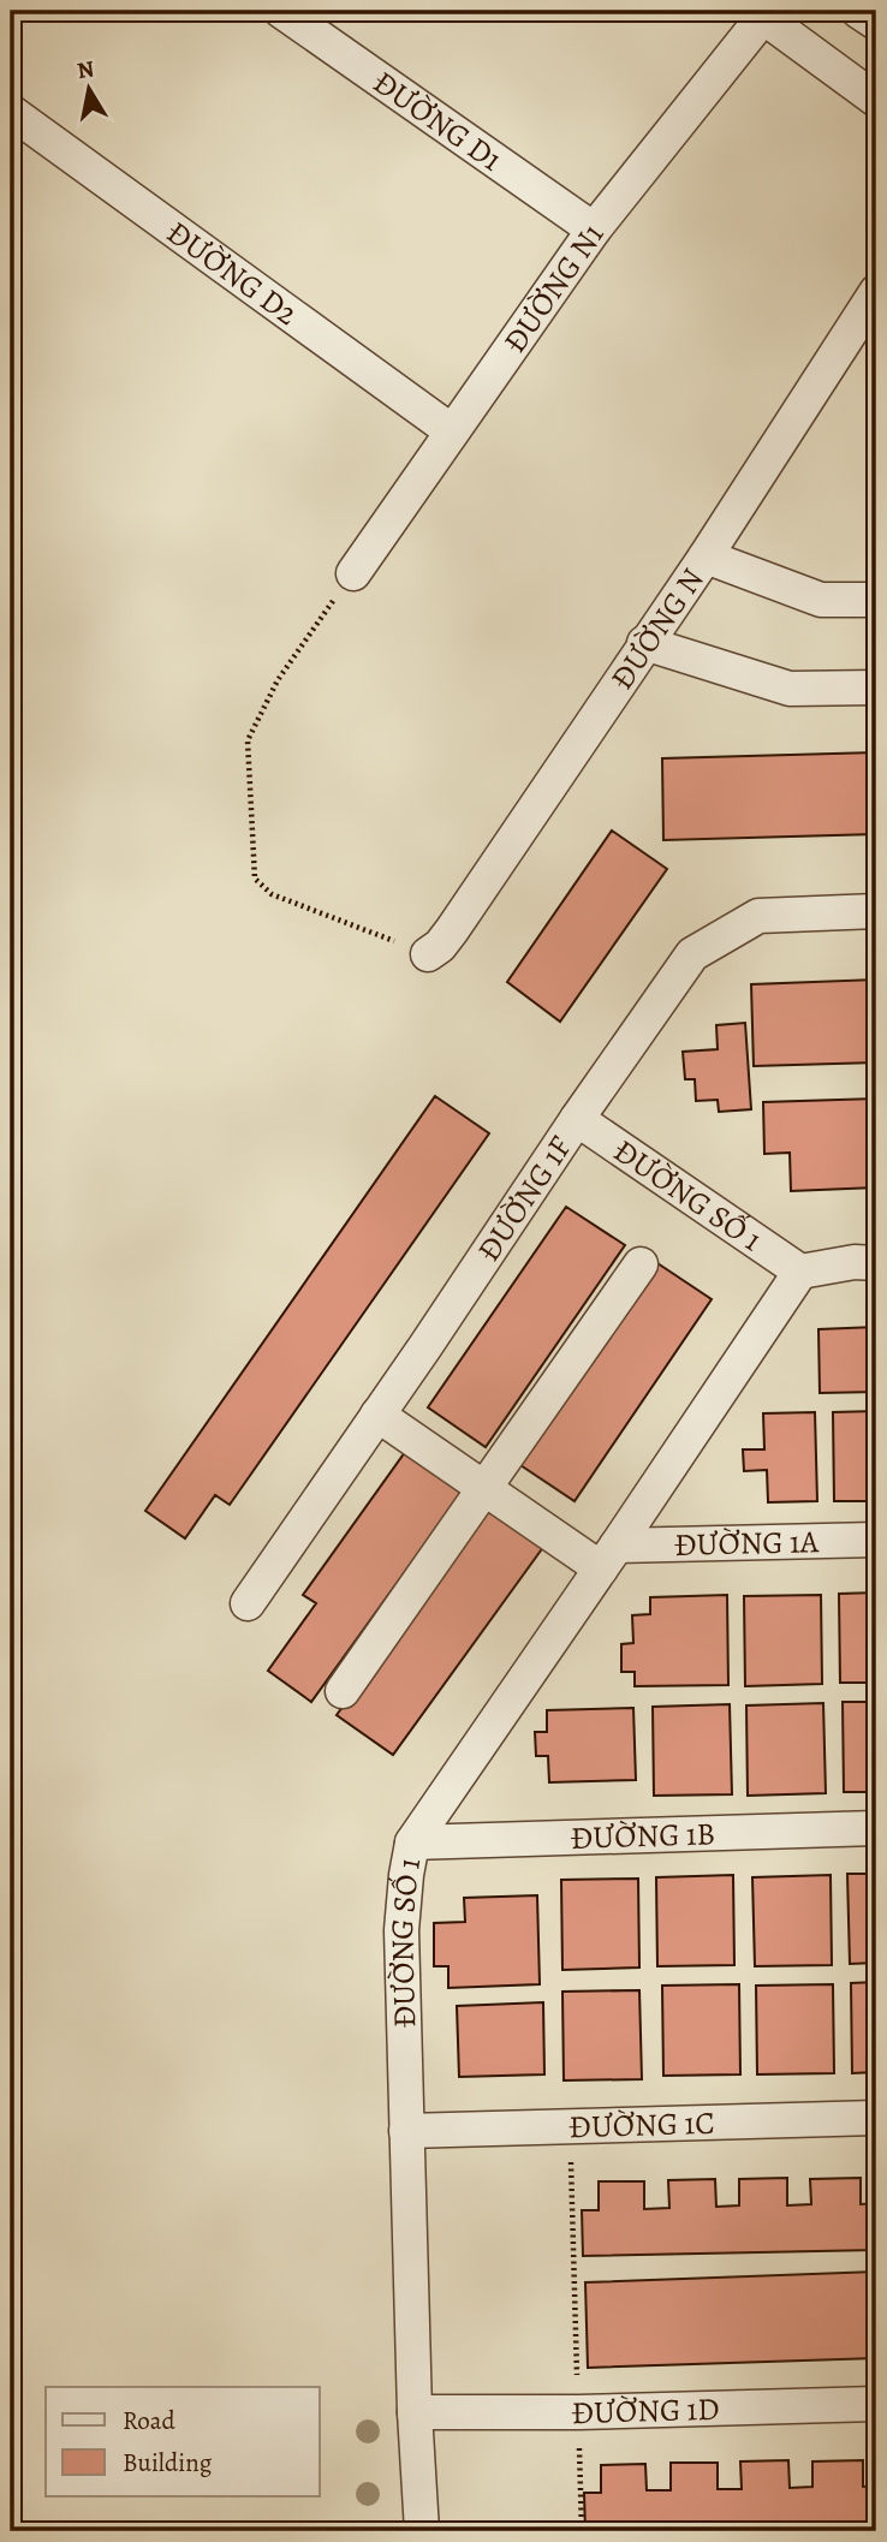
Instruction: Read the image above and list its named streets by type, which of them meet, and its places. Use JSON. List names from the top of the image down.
{
  "streets": {
    "street": [
      "ĐƯỜNG D1",
      "ĐƯỜNG D2",
      "ĐƯỜNG N1",
      "ĐƯỜNG N",
      "ĐƯỜNG SỐ 1",
      "ĐƯỜNG 1F",
      "ĐƯỜNG 1A",
      "ĐƯỜNG 1B",
      "ĐƯỜNG 1C",
      "ĐƯỜNG 1D"
    ]
  },
  "crossings": [
    ["ĐƯỜNG D1", "ĐƯỜNG N1"],
    ["ĐƯỜNG D2", "ĐƯỜNG N1"],
    ["ĐƯỜNG SỐ 1", "ĐƯỜNG 1F"],
    ["ĐƯỜNG SỐ 1", "ĐƯỜNG 1A"],
    ["ĐƯỜNG SỐ 1", "ĐƯỜNG 1B"],
    ["ĐƯỜNG SỐ 1", "ĐƯỜNG 1C"],
    ["ĐƯỜNG SỐ 1", "ĐƯỜNG 1D"]
  ],
  "legend": ["Road", "Building"],
  "north": "top"
}
